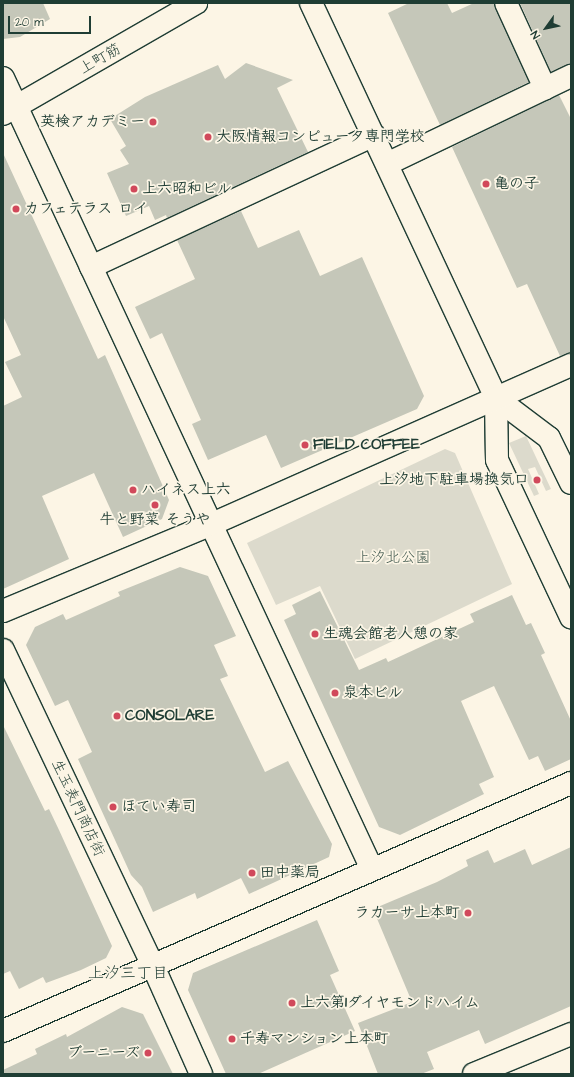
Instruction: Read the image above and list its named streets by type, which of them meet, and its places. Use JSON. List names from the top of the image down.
{
  "streets": {
    "street": ["上町筋", "生玉表門商店街"]
  },
  "districts": ["上汐三丁目"],
  "parks": ["上汐北公園"],
  "places": [
    "英検アカデミー",
    "大阪情報コンピュータ専門学校",
    "亀の子",
    "上六昭和ビル",
    "カフェテラス ロイ",
    "FIELD COFFEE",
    "上汐地下駐車場換気口",
    "ハイネス上六",
    "牛と野菜 そうや",
    "生魂会館老人憩の家",
    "泉本ビル",
    "CONSOLARE",
    "ほてい寿司",
    "田中薬局",
    "ラカーサ上本町",
    "上六第1ダイヤモンドハイム",
    "千寿マンション上本町",
    "ブーニーズ"
  ],
  "scale_bar": "20 m",
  "north": "bottom left"
}
